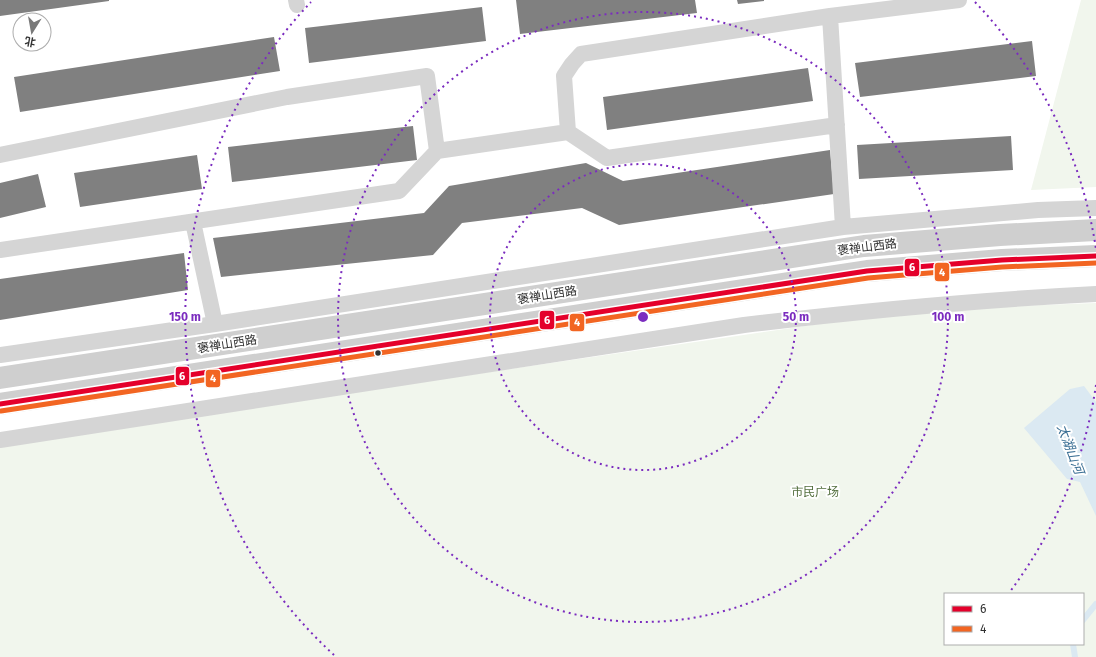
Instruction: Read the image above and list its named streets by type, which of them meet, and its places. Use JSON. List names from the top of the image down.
{
  "streets": {
    "main road": ["褒禅山西路"]
  },
  "water": ["太湖山河"],
  "parks": ["市民广场"],
  "lines": ["transit line 6", "transit line 4"],
  "legend": ["6", "4"],
  "north": "bottom",
  "rings": ["50 m", "100 m", "150 m"]
}
